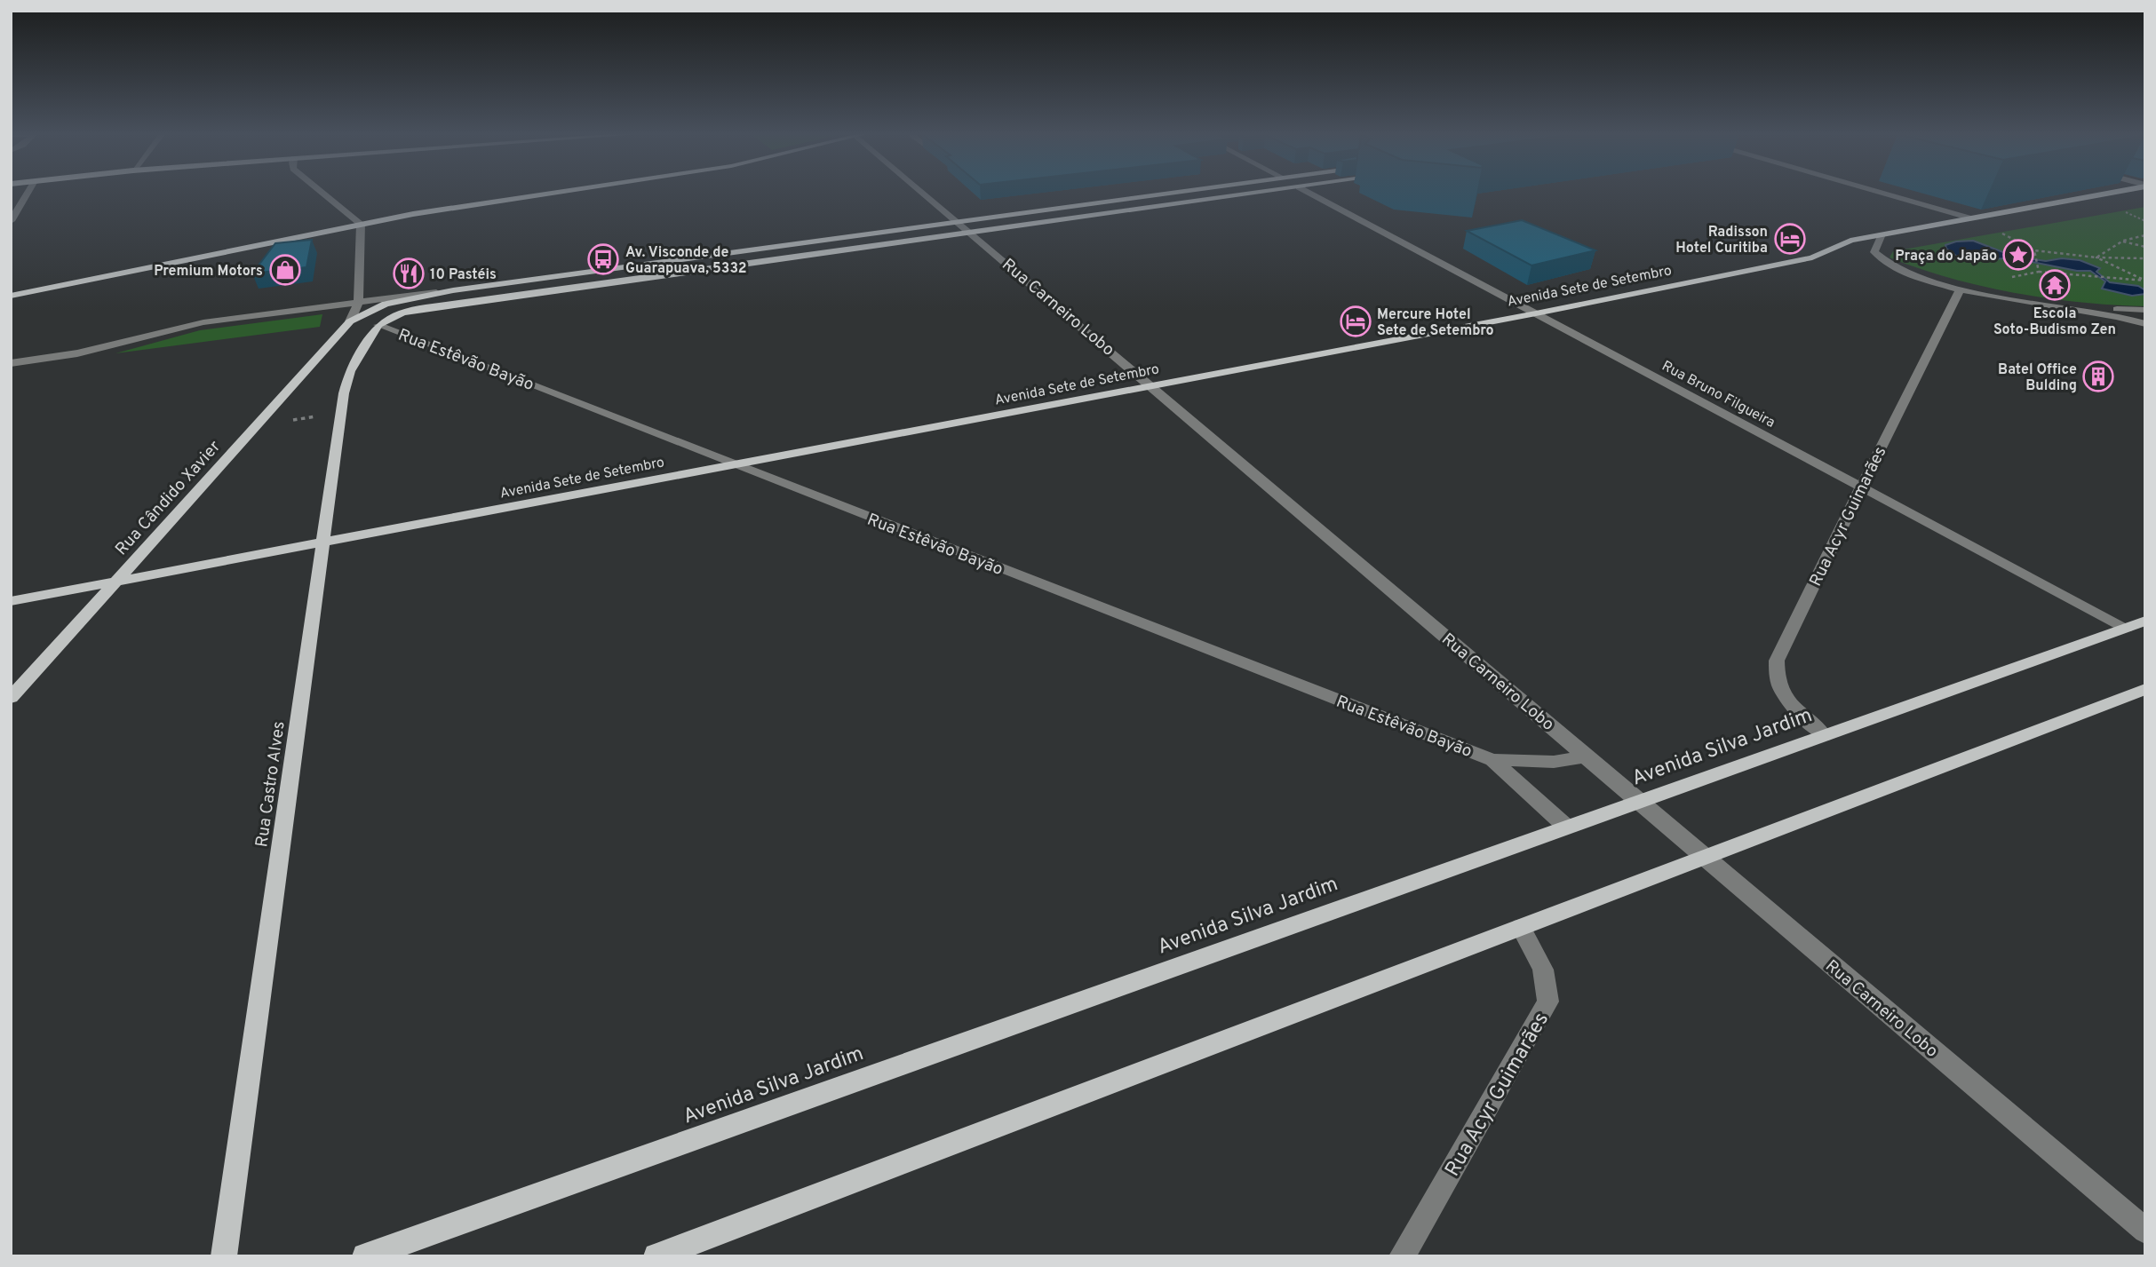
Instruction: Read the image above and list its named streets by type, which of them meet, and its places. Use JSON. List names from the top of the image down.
{
  "streets": {
    "main road": [
      "Avenida Sete de Setembro",
      "Rua Cândido Xavier",
      "Avenida Silva Jardim",
      "Rua Castro Alves"
    ],
    "street": [
      "Rua Carneiro Lobo",
      "Rua Estêvão Bayão",
      "Rua Bruno Filgueira",
      "Rua Acyr Guimarães"
    ]
  },
  "crossings": [
    ["Avenida Sete de Setembro", "Rua Carneiro Lobo"],
    ["Avenida Sete de Setembro", "Rua Estêvão Bayão"],
    ["Avenida Sete de Setembro", "Rua Bruno Filgueira"],
    ["Avenida Sete de Setembro", "Rua Cândido Xavier"],
    ["Avenida Sete de Setembro", "Rua Castro Alves"],
    ["Rua Carneiro Lobo", "Rua Estêvão Bayão"],
    ["Rua Carneiro Lobo", "Rua Cândido Xavier"],
    ["Rua Carneiro Lobo", "Avenida Silva Jardim"],
    ["Rua Estêvão Bayão", "Avenida Silva Jardim"],
    ["Rua Estêvão Bayão", "Rua Castro Alves"],
    ["Rua Bruno Filgueira", "Rua Acyr Guimarães"],
    ["Rua Bruno Filgueira", "Avenida Silva Jardim"],
    ["Rua Acyr Guimarães", "Avenida Silva Jardim"]
  ],
  "places": {
    "hotel": ["Radisson Hotel Curitiba", "Mercure Hotel Sete de Setembro"],
    "place": ["Praça do Japão"],
    "bus stop": ["Av. Visconde de Guarapuava, 5332"],
    "shop": ["Premium Motors"],
    "restaurant": ["10 Pastéis"],
    "temple": ["Escola Soto-Budismo Zen"],
    "building": ["Batel Office Bulding"]
  }
}
